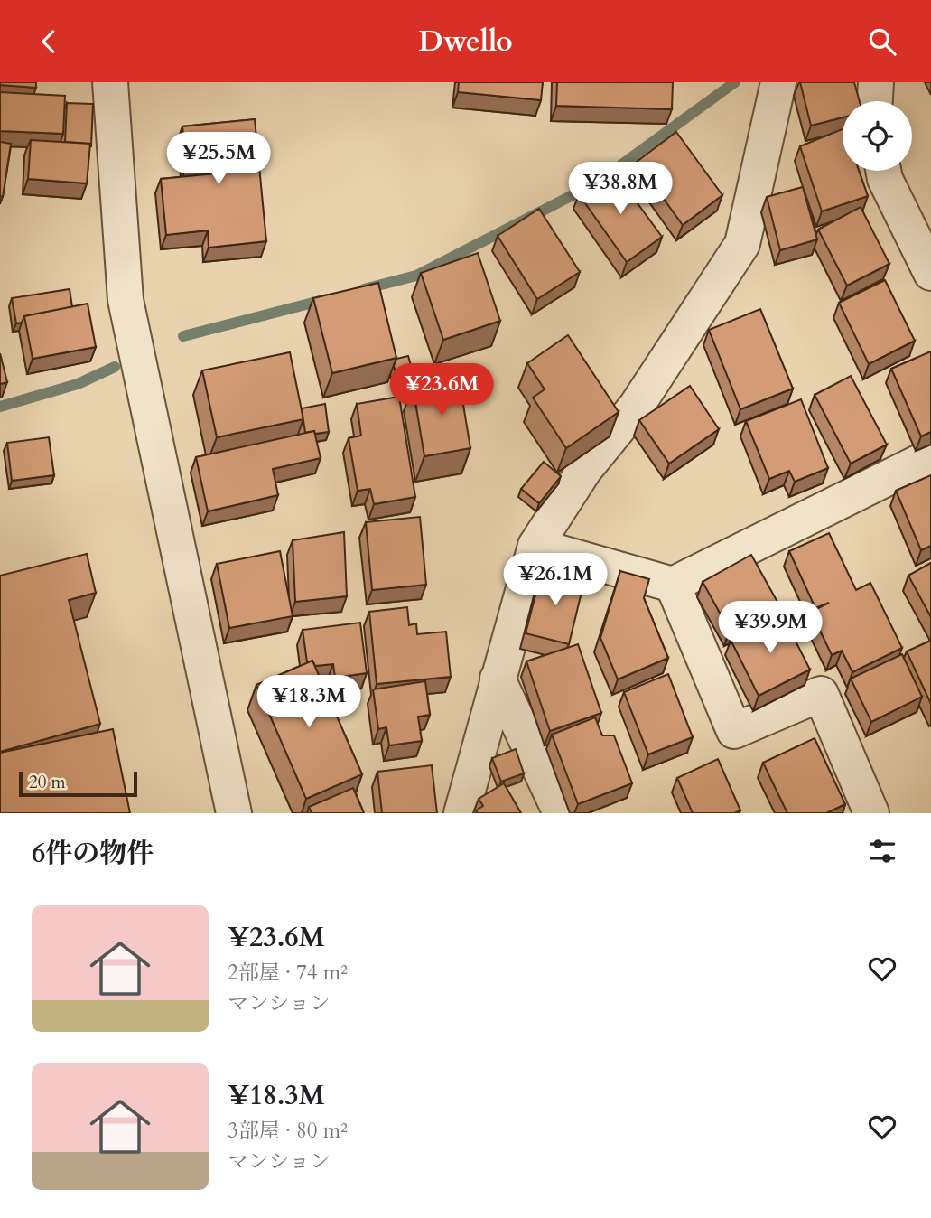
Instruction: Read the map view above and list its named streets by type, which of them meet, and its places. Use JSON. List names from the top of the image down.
{
  "scale_bar": "20 m",
  "page": {
    "header": "Dwello",
    "price": [
      "¥25.5M",
      "¥38.8M",
      "¥23.6M",
      "¥26.1M",
      "¥39.9M",
      "¥18.3M"
    ],
    "scale": "20 m",
    "heading": "6件の物件",
    "list": [
      {
        "name": "¥23.6M",
        "note": "2部屋 · 74 m² · マンション"
      },
      {
        "name": "¥18.3M",
        "note": "3部屋 · 80 m² · マンション"
      }
    ]
  }
}
